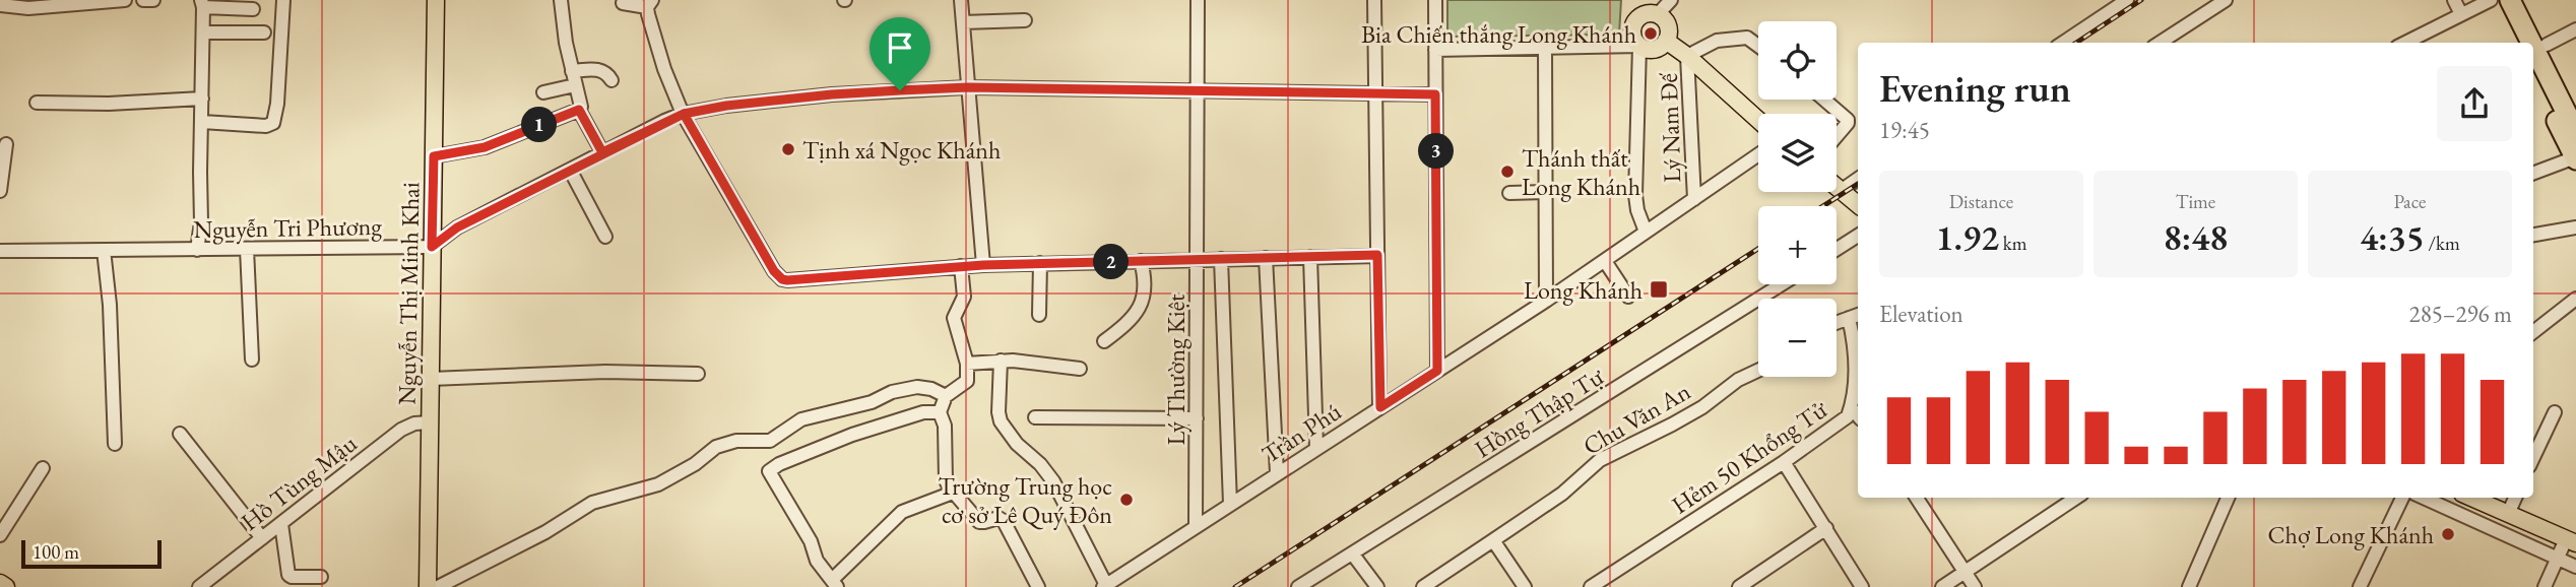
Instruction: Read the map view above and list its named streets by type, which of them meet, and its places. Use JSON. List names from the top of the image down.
{
  "streets": {
    "main road": ["Nguyễn Thị Minh Khai"],
    "street": [
      "Lý Nam Đế",
      "Nguyễn Tri Phương",
      "Lý Thường Kiệt",
      "Hồng Thập Tự",
      "Chu Văn An",
      "Trần Phú",
      "Hẻm 50 Khổng Tử",
      "Hồ Tùng Mậu"
    ]
  },
  "crossings": [
    ["Lý Nam Đế", "Trần Phú"],
    ["Nguyễn Tri Phương", "Nguyễn Thị Minh Khai"],
    ["Nguyễn Thị Minh Khai", "Hồ Tùng Mậu"],
    ["Lý Thường Kiệt", "Trần Phú"]
  ],
  "places": {
    "other": [
      "Bia Chiến thắng Long Khánh",
      "Tịnh xá Ngọc Khánh",
      "Thánh thất Long Khánh",
      "Trường Trung học cơ sở Lê Quý Đôn",
      "Chợ Long Khánh"
    ],
    "transit": ["Long Khánh"]
  },
  "scale_bar": "100 m",
  "page": {
    "map_buttons": ["+", "−"],
    "heading": ["Evening run", "19:45"],
    "pins": ["1", "3", "2"],
    "stats": [
      ["Distance", "1.92 km"],
      ["Time", "8:48"],
      ["Pace", "4:35 /km"]
    ],
    "chart": ["Elevation", "285–296 m"],
    "scale": "100 m"
  }
}
